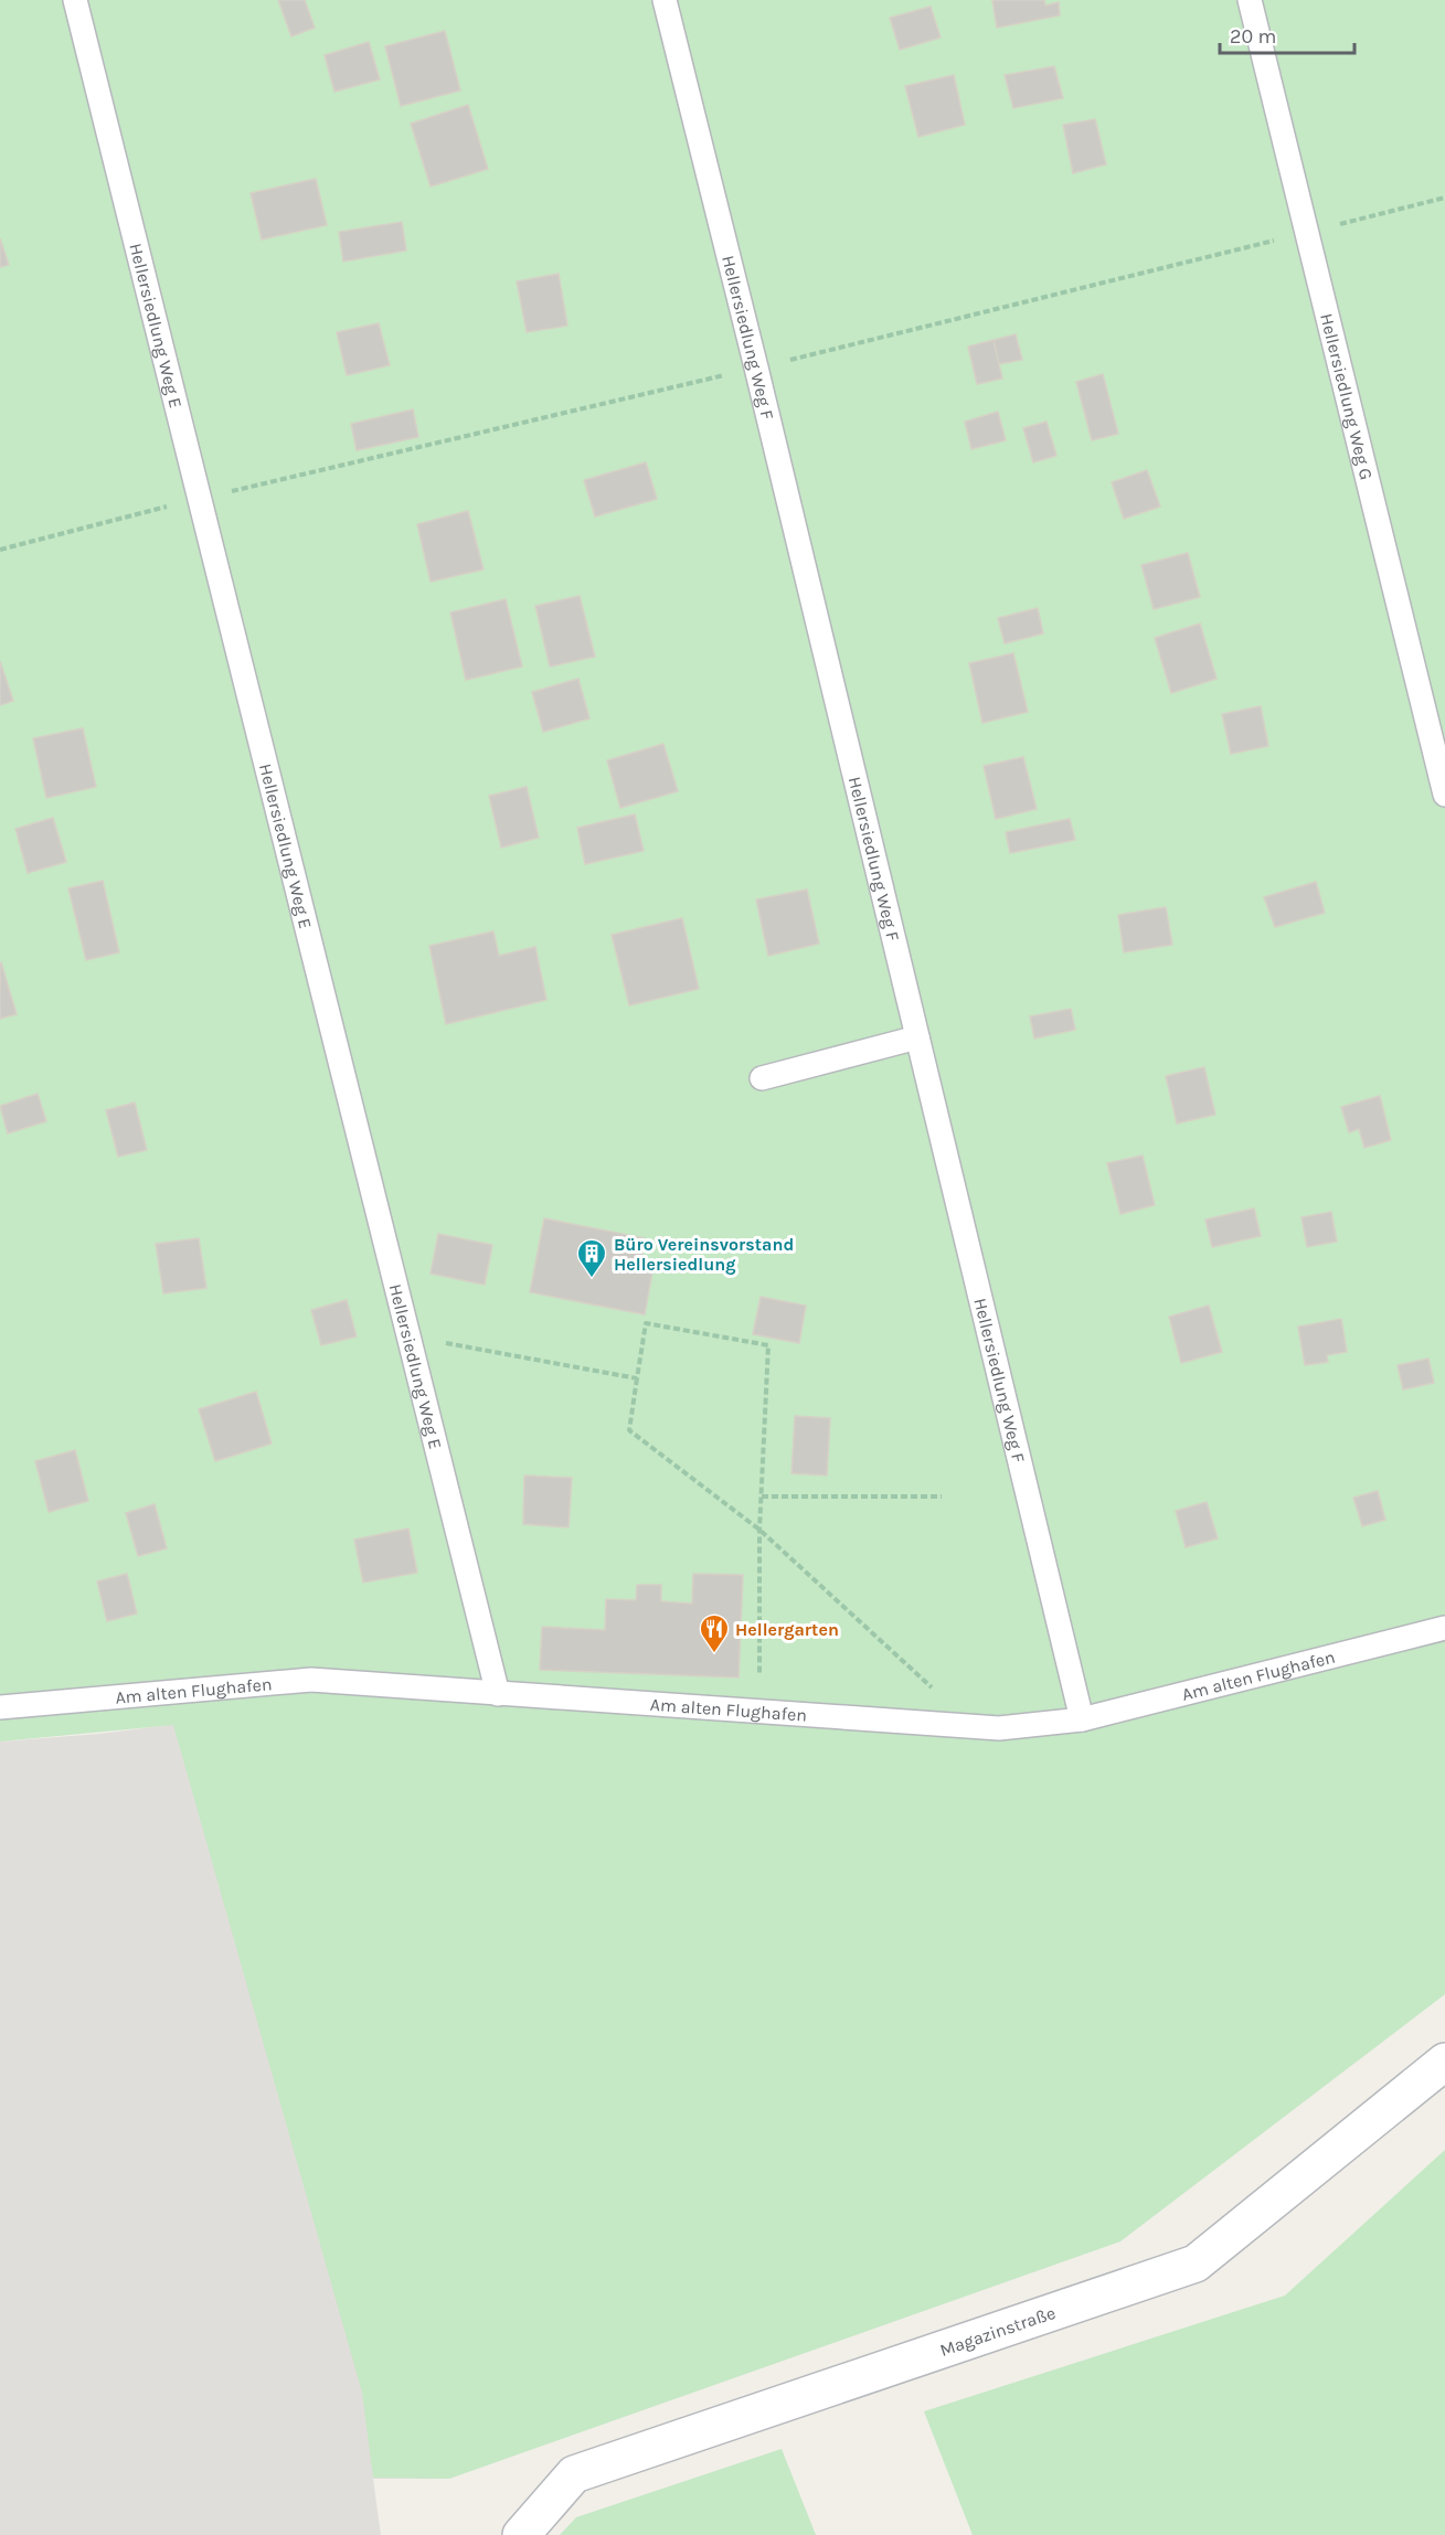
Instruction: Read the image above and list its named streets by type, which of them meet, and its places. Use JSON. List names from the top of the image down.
{
  "streets": {
    "street": ["Magazinstraße"],
    "lane": [
      "Hellersiedlung Weg E",
      "Hellersiedlung Weg F",
      "Hellersiedlung Weg G",
      "Am alten Flughafen"
    ]
  },
  "crossings": [
    ["Hellersiedlung Weg E", "Am alten Flughafen"],
    ["Hellersiedlung Weg F", "Am alten Flughafen"]
  ],
  "places": {
    "building": ["Büro Vereinsvorstand Hellersiedlung"],
    "restaurant": ["Hellergarten"]
  },
  "scale_bar": "20 m"
}
